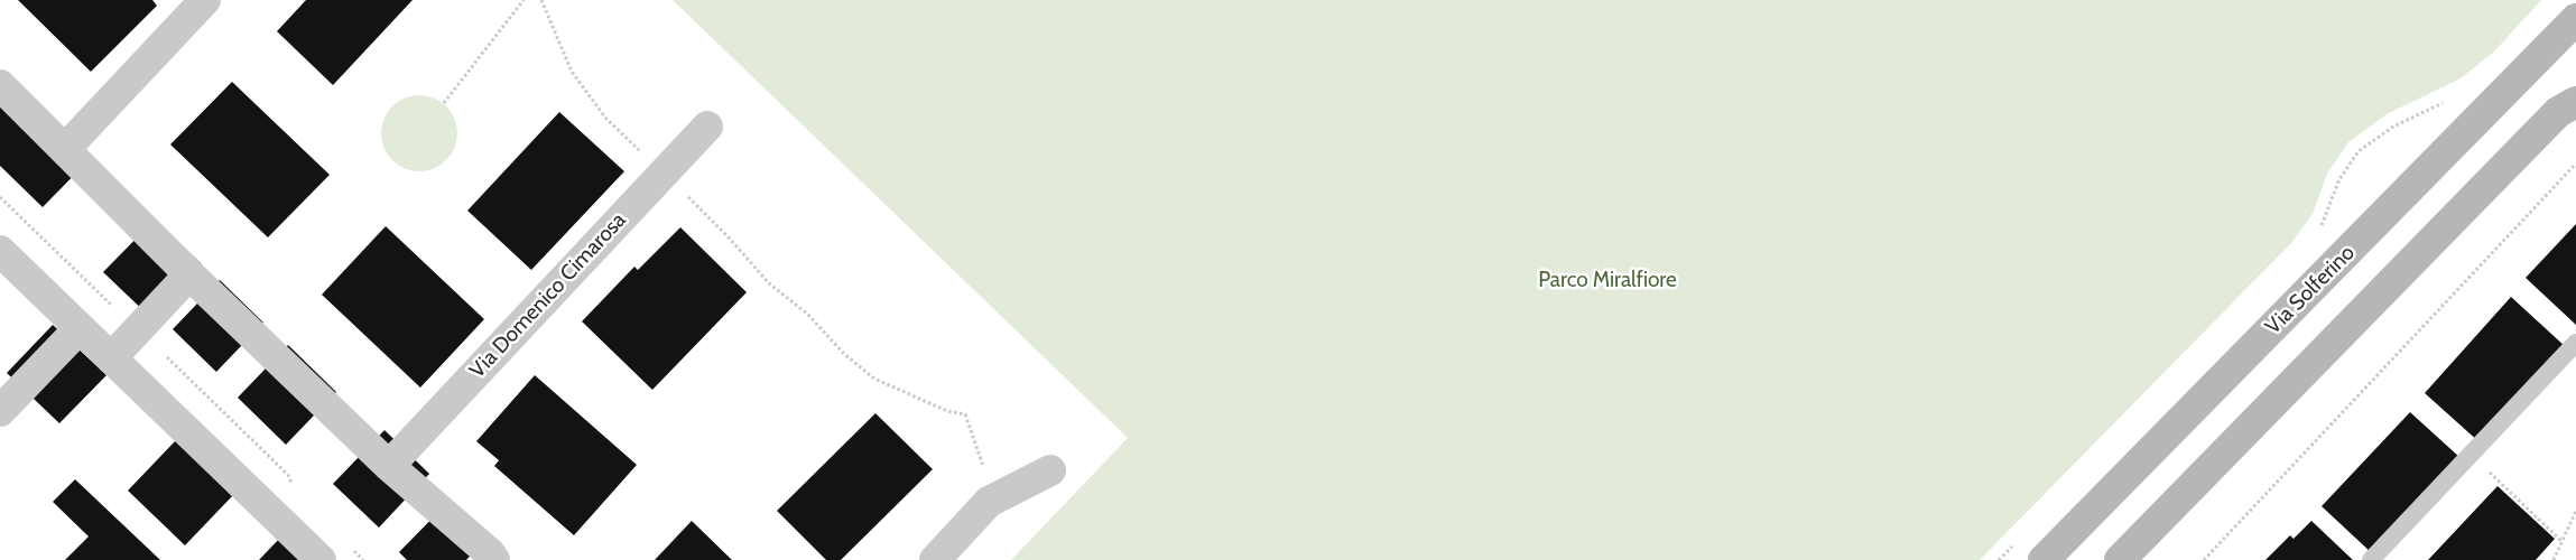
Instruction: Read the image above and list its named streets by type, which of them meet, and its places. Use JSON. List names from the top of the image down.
{
  "streets": {
    "main road": ["Via Solferino"],
    "street": ["Via Domenico Cimarosa"]
  },
  "parks": ["Parco Miralfiore"]
}
